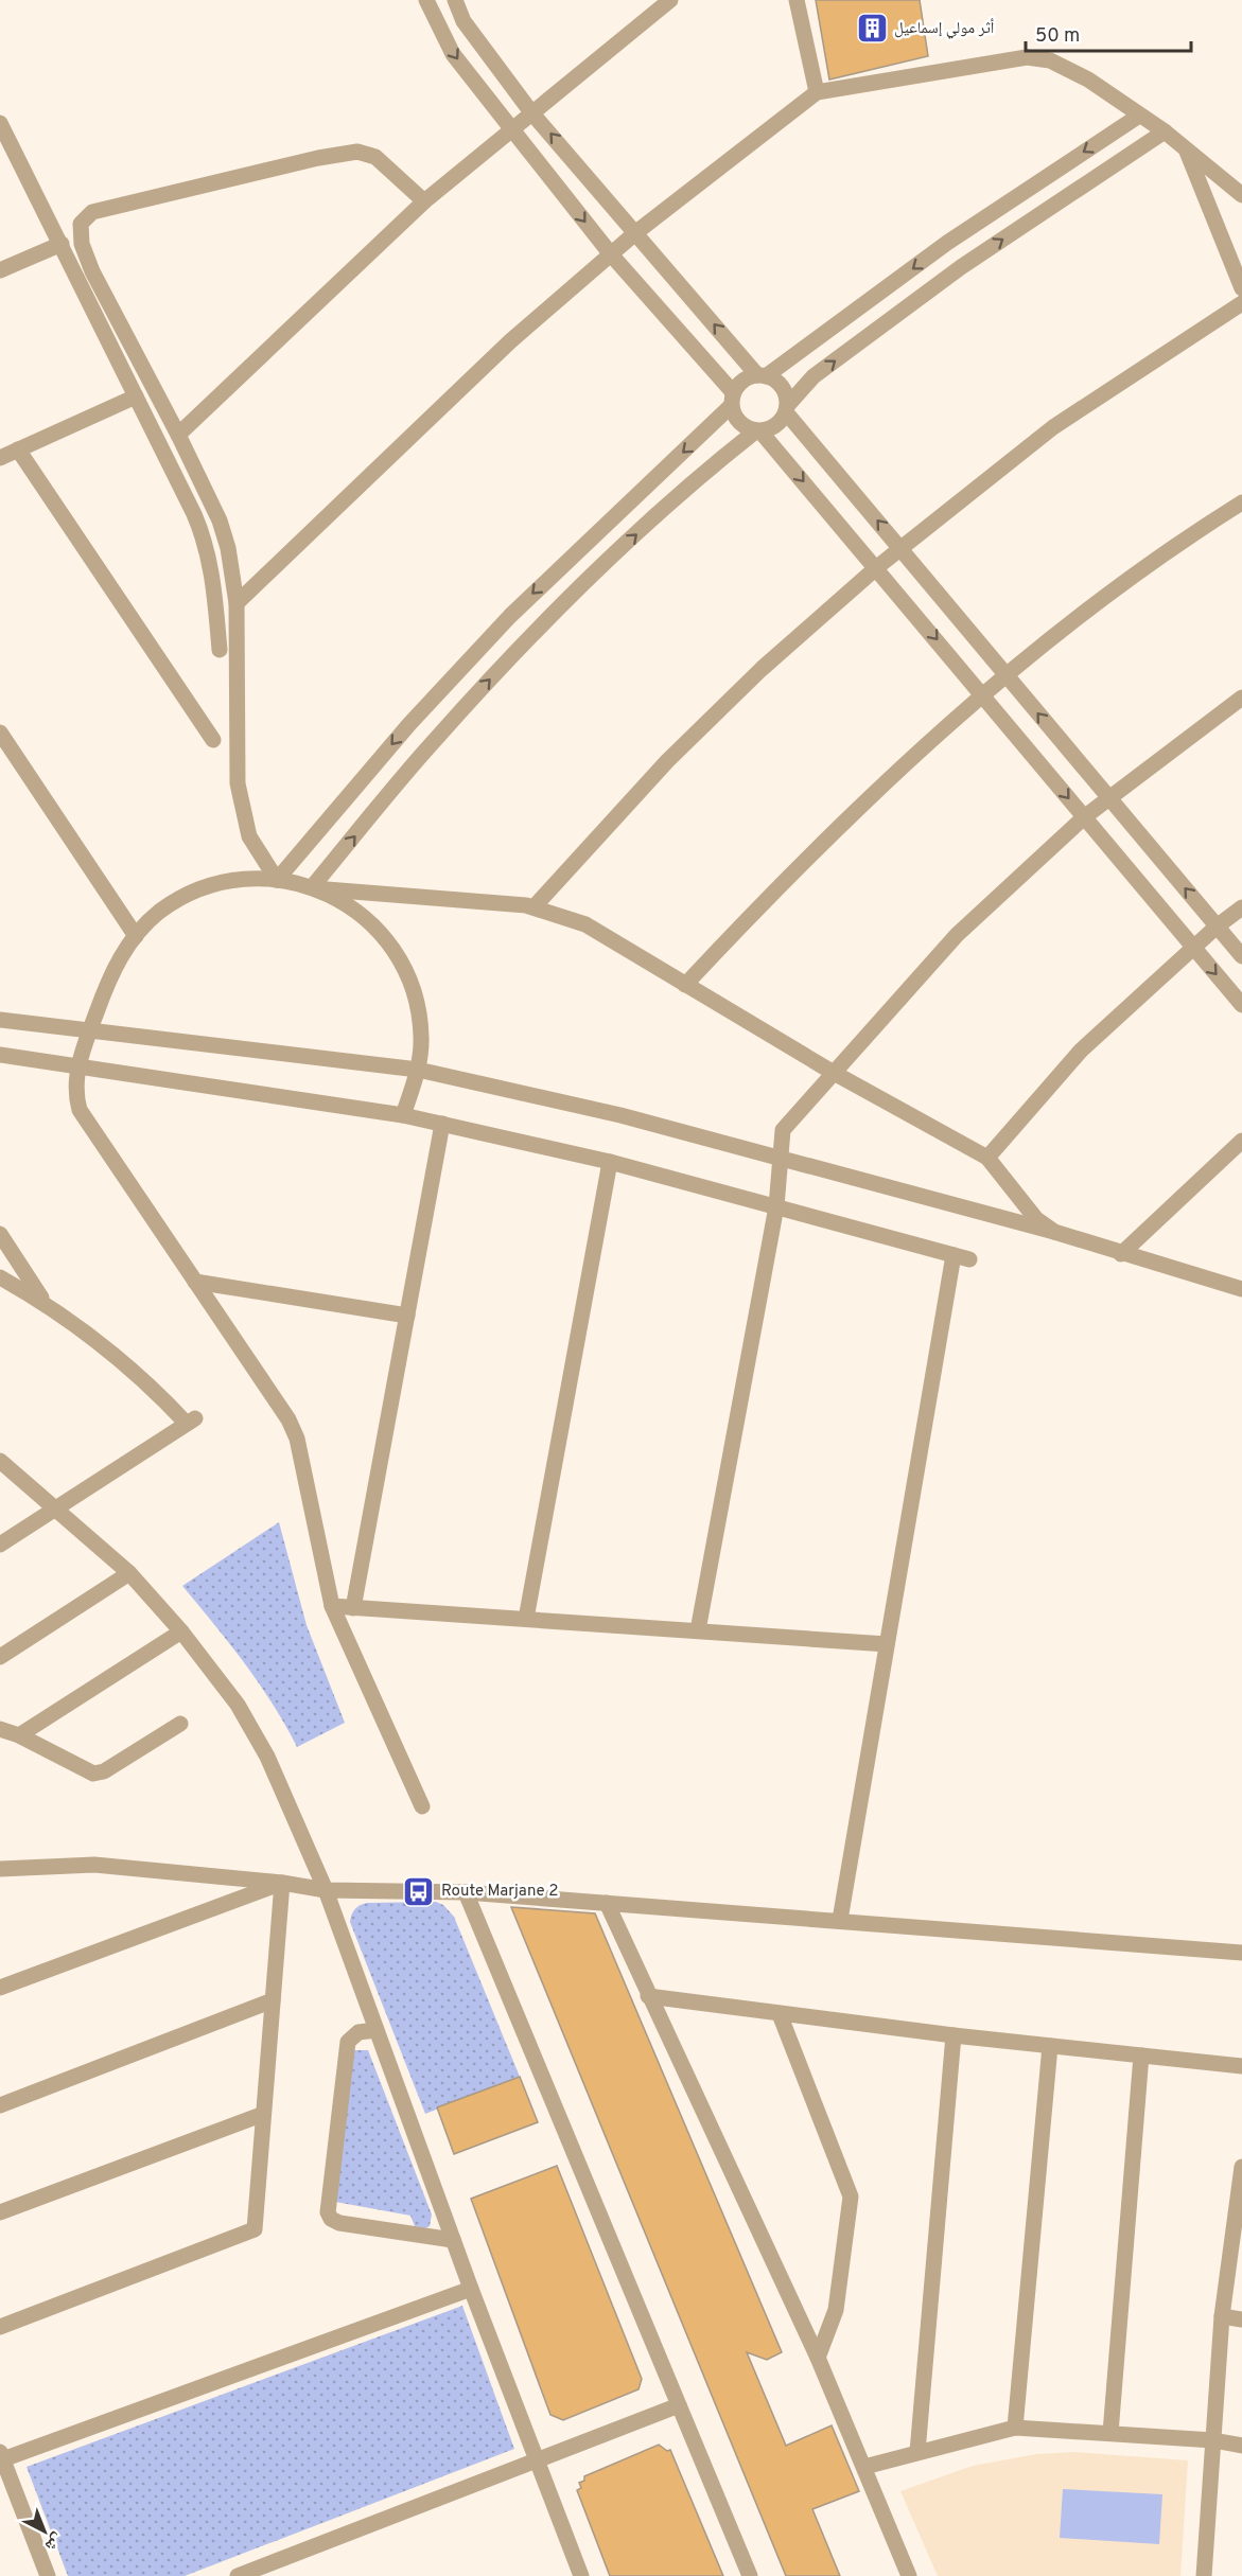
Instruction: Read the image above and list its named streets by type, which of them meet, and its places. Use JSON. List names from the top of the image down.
{
  "places": {
    "building": ["أثر مولي إسماعيل"],
    "bus stop": ["Route Marjane 2"]
  },
  "scale_bar": "50 m",
  "north": "bottom right"
}
